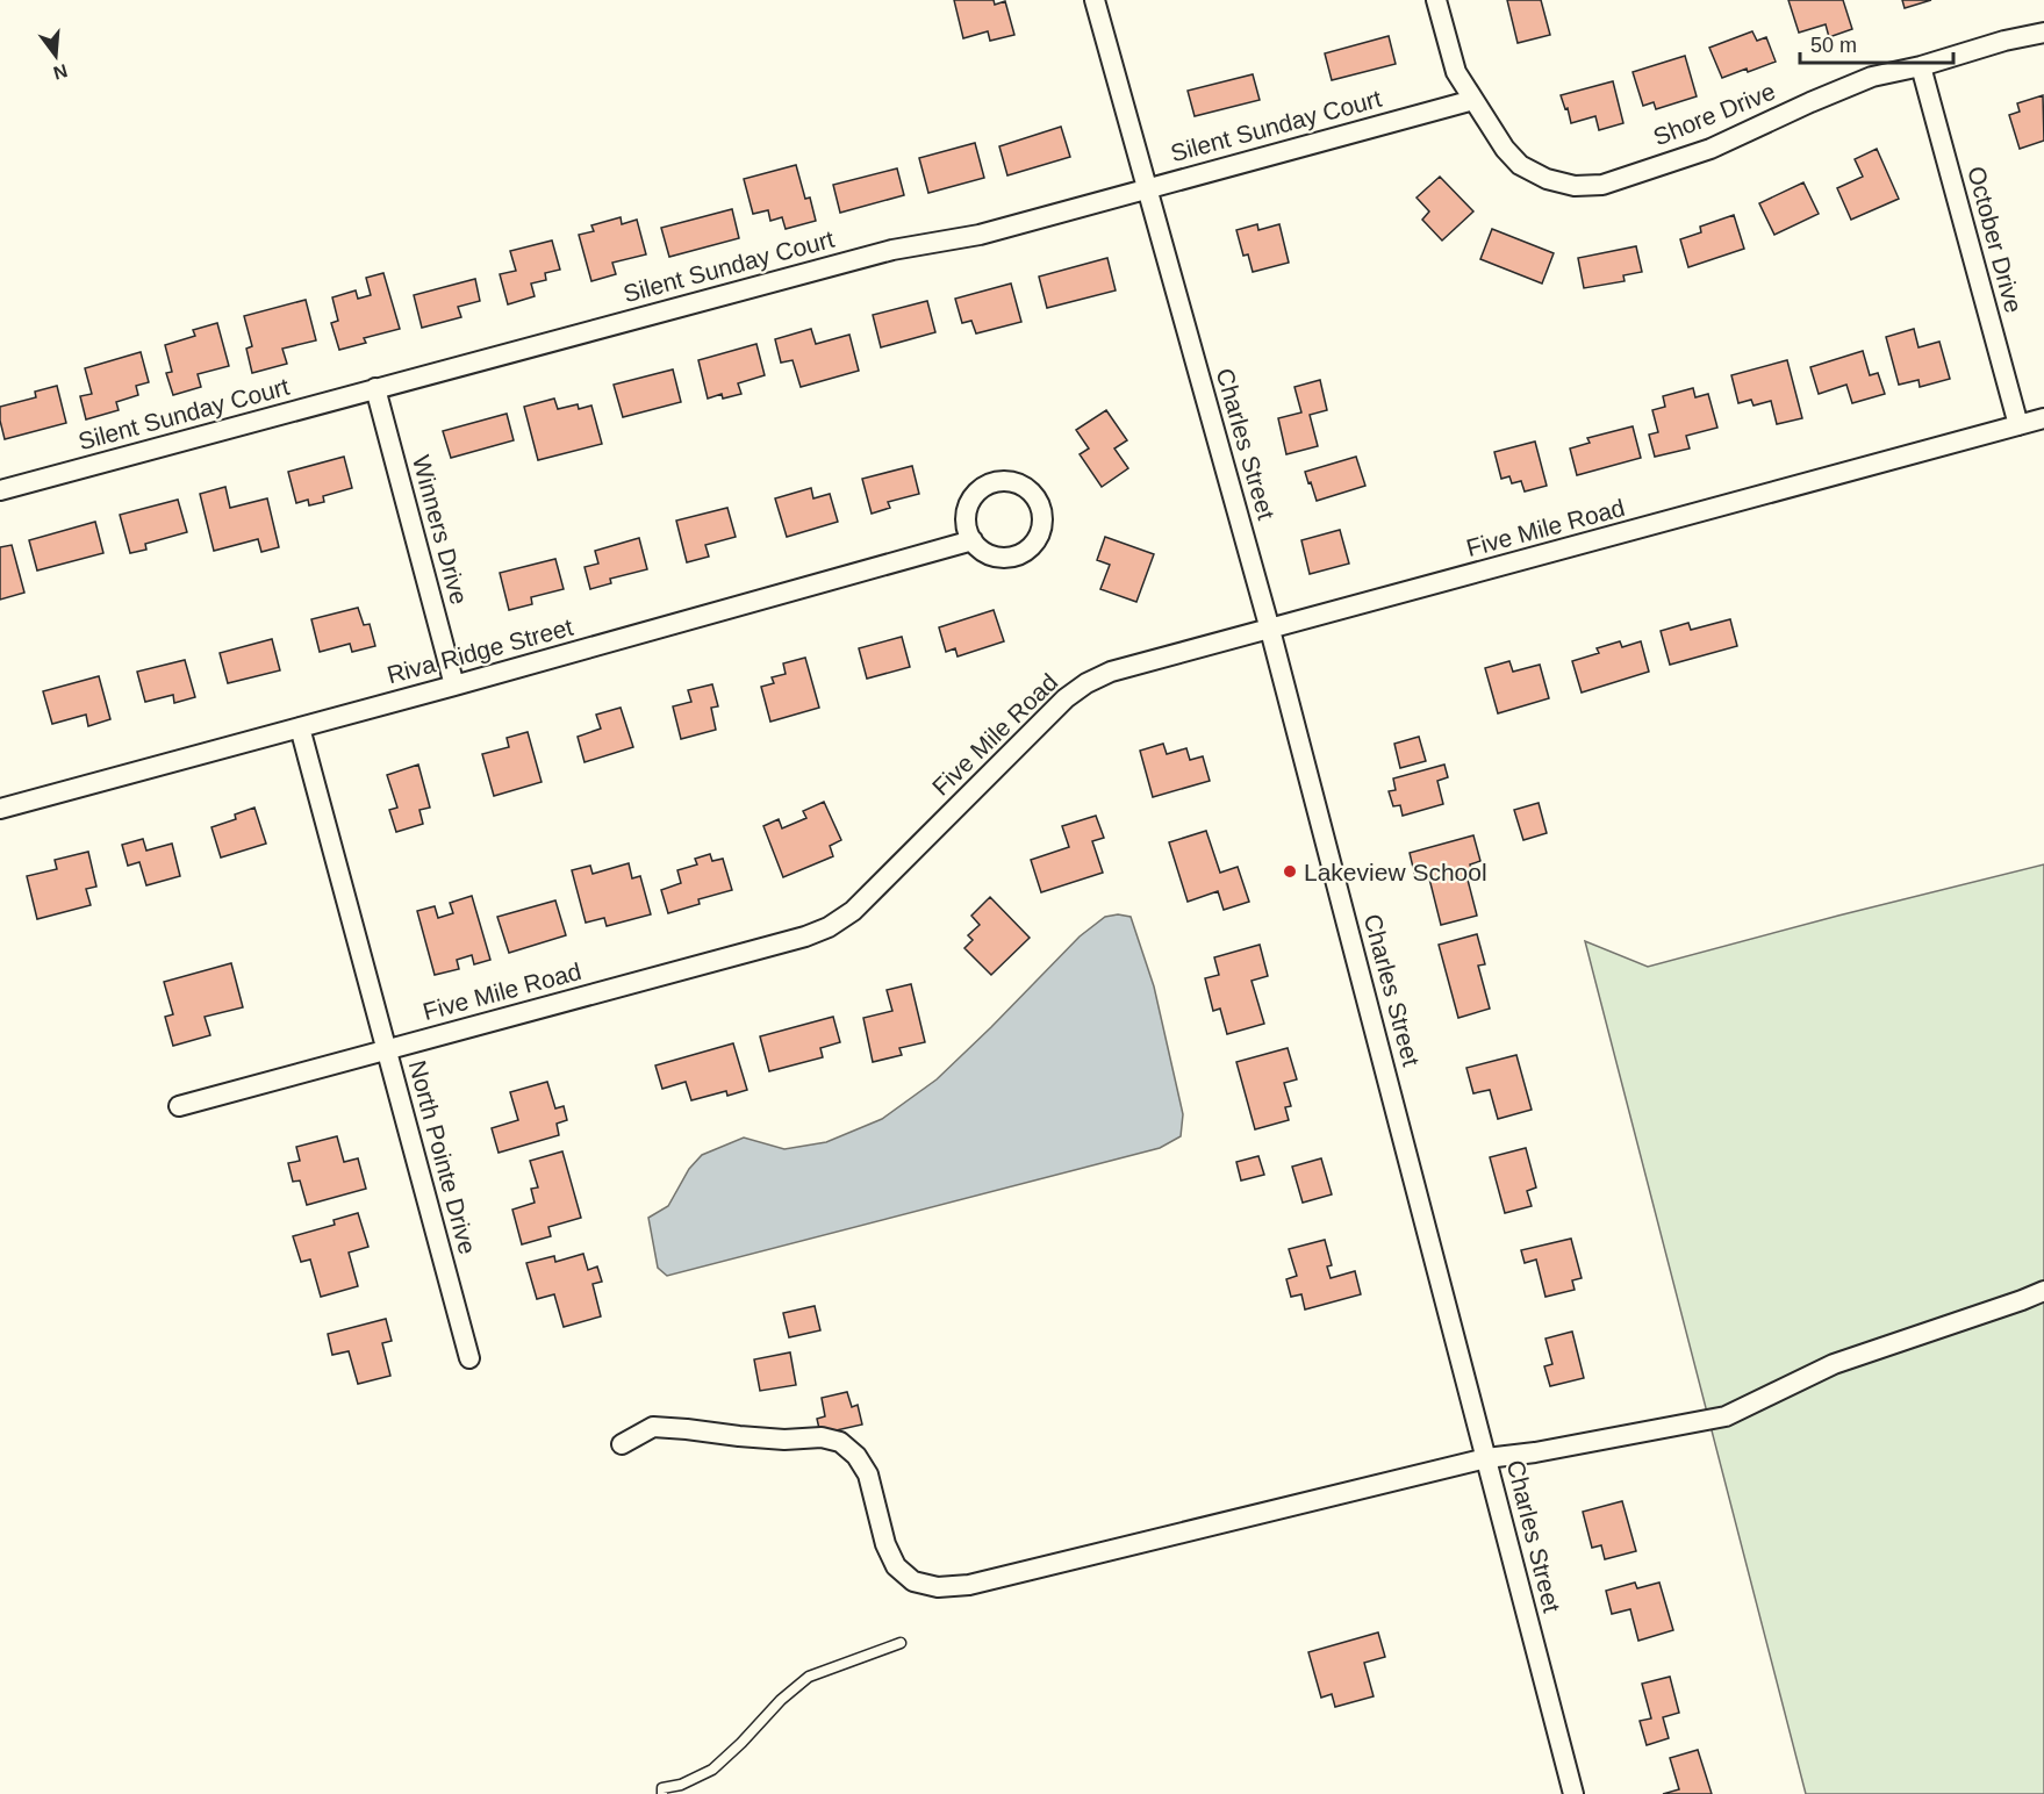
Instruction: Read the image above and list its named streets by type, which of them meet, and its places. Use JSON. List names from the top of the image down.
{
  "streets": {
    "street": [
      "Shore Drive",
      "Silent Sunday Court",
      "October Drive",
      "Charles Street",
      "Five Mile Road",
      "Winners Drive",
      "Riva Ridge Street",
      "North Pointe Drive"
    ]
  },
  "crossings": [
    ["Shore Drive", "Silent Sunday Court"],
    ["Shore Drive", "October Drive"],
    ["Silent Sunday Court", "Charles Street"],
    ["Silent Sunday Court", "Winners Drive"],
    ["October Drive", "Five Mile Road"],
    ["Charles Street", "Five Mile Road"],
    ["Five Mile Road", "North Pointe Drive"],
    ["Winners Drive", "Riva Ridge Street"],
    ["Riva Ridge Street", "North Pointe Drive"]
  ],
  "places": ["Lakeview School"],
  "scale_bar": "50 m",
  "north": "bottom"
}
